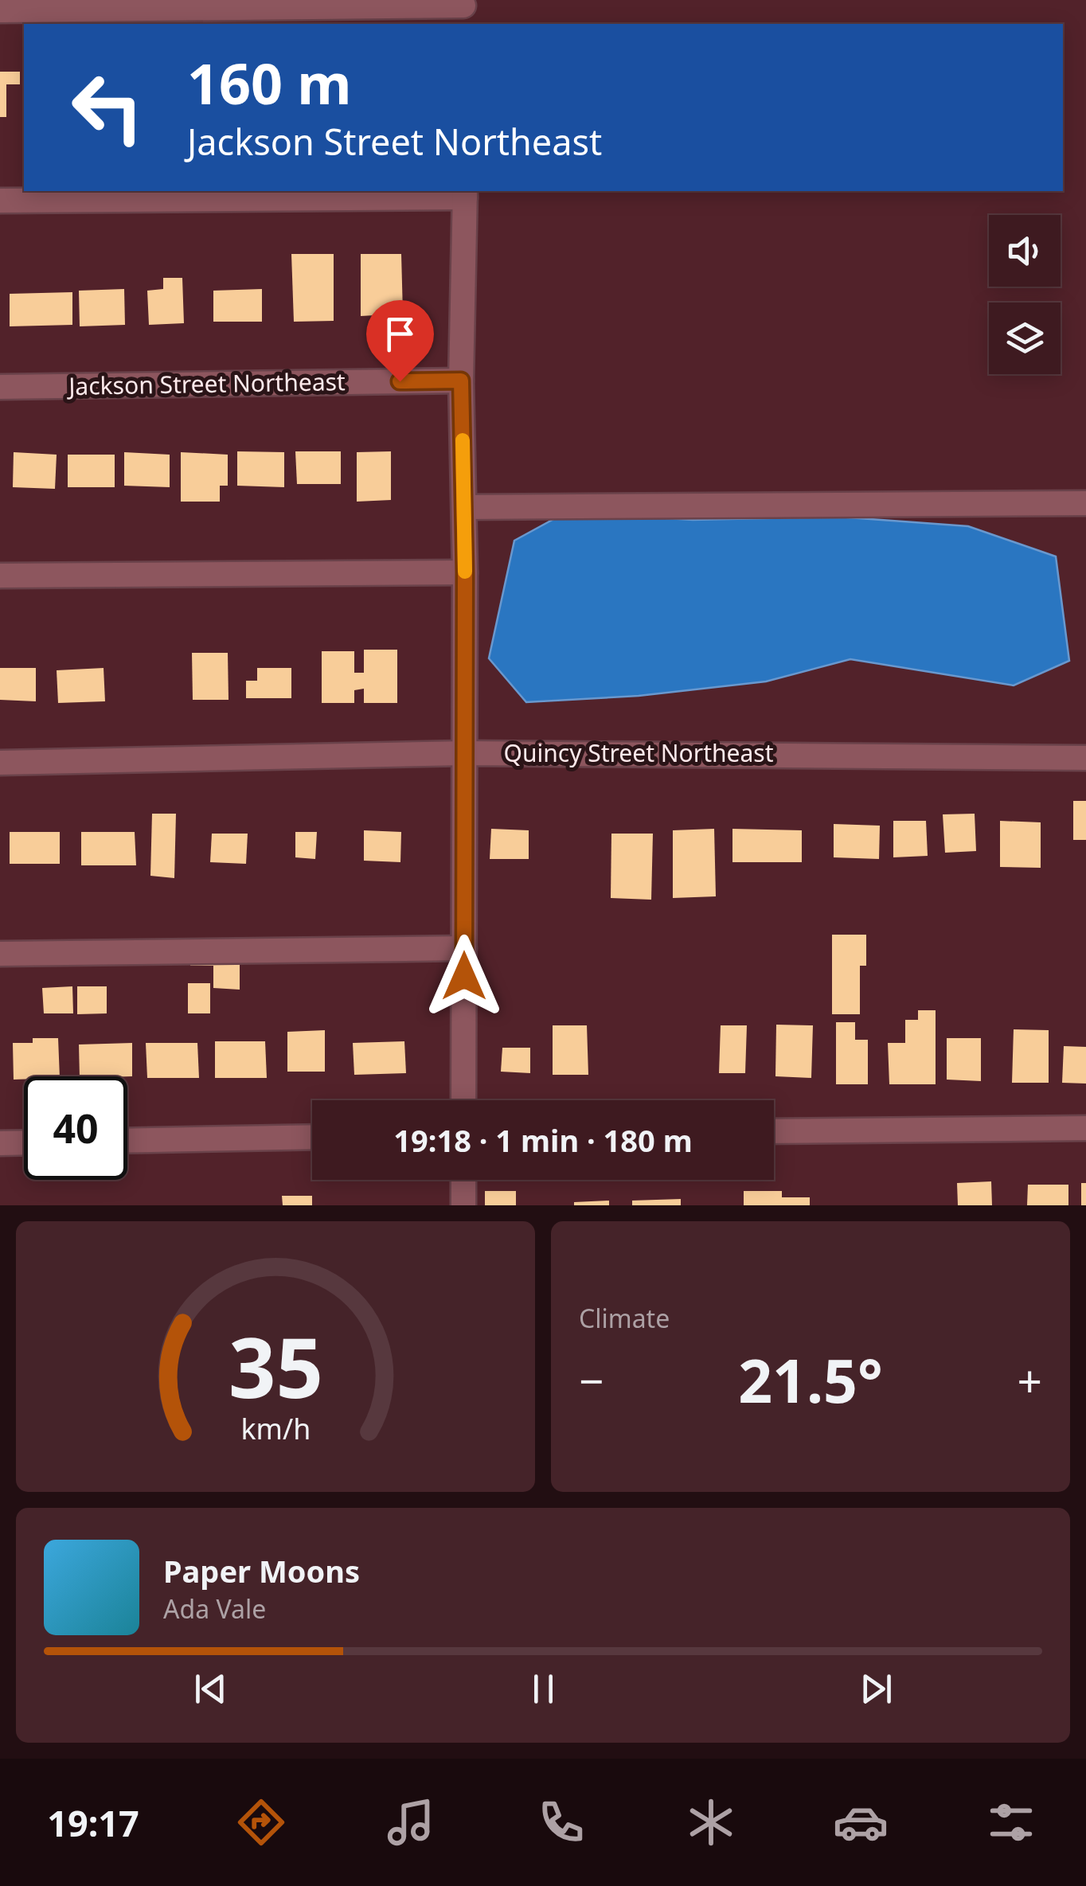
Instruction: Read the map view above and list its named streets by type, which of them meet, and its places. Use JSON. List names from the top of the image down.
{
  "streets": {
    "street": ["Jackson Street Northeast", "Quincy Street Northeast"]
  },
  "page": {
    "turn": ["160 m", "Jackson Street Northeast"],
    "limit": "40",
    "trip": "19:18 · 1 min · 180 m",
    "tile": "Climate",
    "heat": ["−", "21.5°", "+"],
    "song": ["Paper Moons", "Ada Vale"],
    "tabs": "19:17",
    "gauge": ["35", "km/h"]
  }
}
